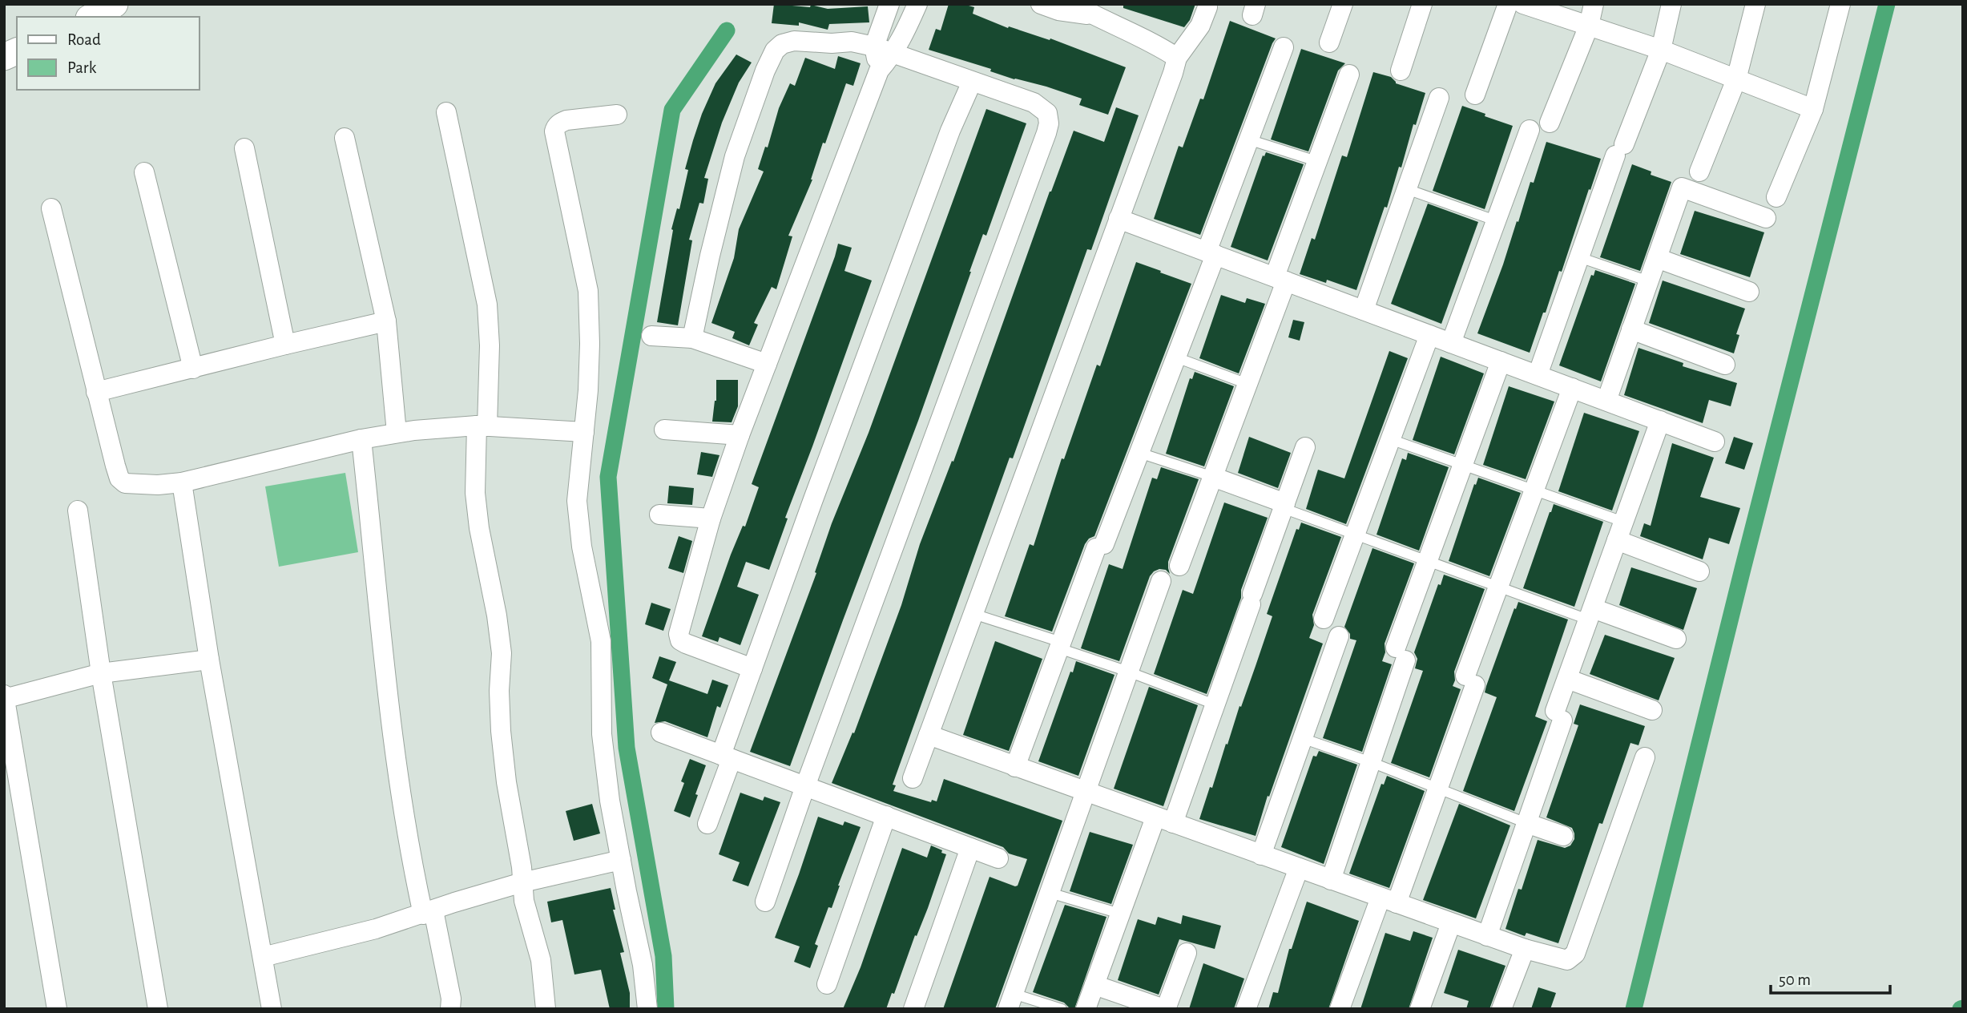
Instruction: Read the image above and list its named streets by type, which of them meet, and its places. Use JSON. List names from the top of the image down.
{
  "legend": ["Road", "Park"],
  "scale_bar": "50 m"
}
